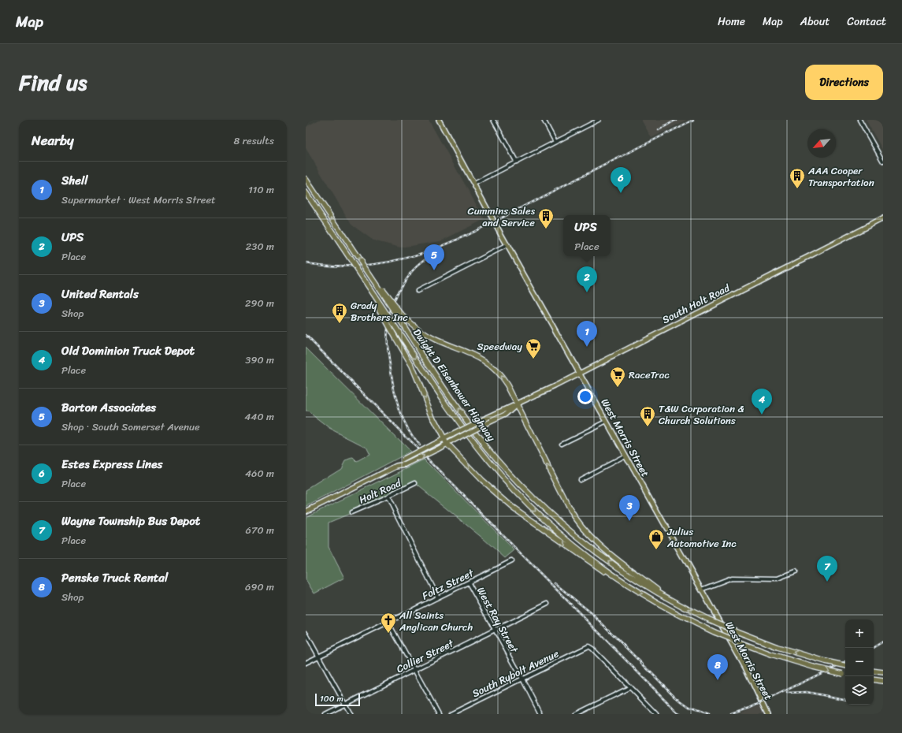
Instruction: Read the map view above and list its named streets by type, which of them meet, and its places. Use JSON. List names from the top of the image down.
{
  "streets": {
    "highway": ["Dwight D Eisenhower Highway"],
    "main road": ["South Holt Road", "West Morris Street"],
    "street": [
      "Holt Road",
      "Foltz Street",
      "West Ray Street",
      "Collier Street",
      "South Rybolt Avenue"
    ]
  },
  "crossings": [
    ["South Holt Road", "West Morris Street"],
    ["Foltz Street", "West Ray Street"],
    ["West Ray Street", "Collier Street"],
    ["West Ray Street", "South Rybolt Avenue"]
  ],
  "places": {
    "building": [
      "AAA Cooper Transportation",
      "Cummins Sales and Service",
      "Grady Brothers Inc",
      "T&W Corporation & Church Solutions"
    ],
    "supermarket": ["Speedway", "RaceTrac"],
    "shop": ["Julius Automotive Inc"],
    "church": ["All Saints Anglican Church"]
  },
  "scale_bar": "100 m",
  "north": "bottom left",
  "page": {
    "header": "Map",
    "nav": [
      "Home",
      "Map",
      "About",
      "Contact"
    ],
    "title": "Find us",
    "buttons": "Directions",
    "heading": ["Nearby", "8 results"],
    "list": [
      {
        "mark": "1",
        "name": "Shell",
        "note": "Supermarket · West Morris Street",
        "value": "110 m"
      },
      {
        "mark": "2",
        "name": "UPS",
        "note": "Place",
        "value": "230 m"
      },
      {
        "mark": "3",
        "name": "United Rentals",
        "note": "Shop",
        "value": "290 m"
      },
      {
        "mark": "4",
        "name": "Old Dominion Truck Depot",
        "note": "Place",
        "value": "390 m"
      },
      {
        "mark": "5",
        "name": "Barton Associates",
        "note": "Shop · South Somerset Avenue",
        "value": "440 m"
      },
      {
        "mark": "6",
        "name": "Estes Express Lines",
        "note": "Place",
        "value": "460 m"
      },
      {
        "mark": "7",
        "name": "Wayne Township Bus Depot",
        "note": "Place",
        "value": "670 m"
      },
      {
        "mark": "8",
        "name": "Penske Truck Rental",
        "note": "Shop",
        "value": "690 m"
      }
    ],
    "pins": [
      "6",
      "5",
      "2",
      "1",
      "4",
      "3",
      "7",
      "8"
    ],
    "popup": ["UPS", "Place"],
    "map_buttons": ["+", "−"],
    "scale": "100 m"
  }
}
